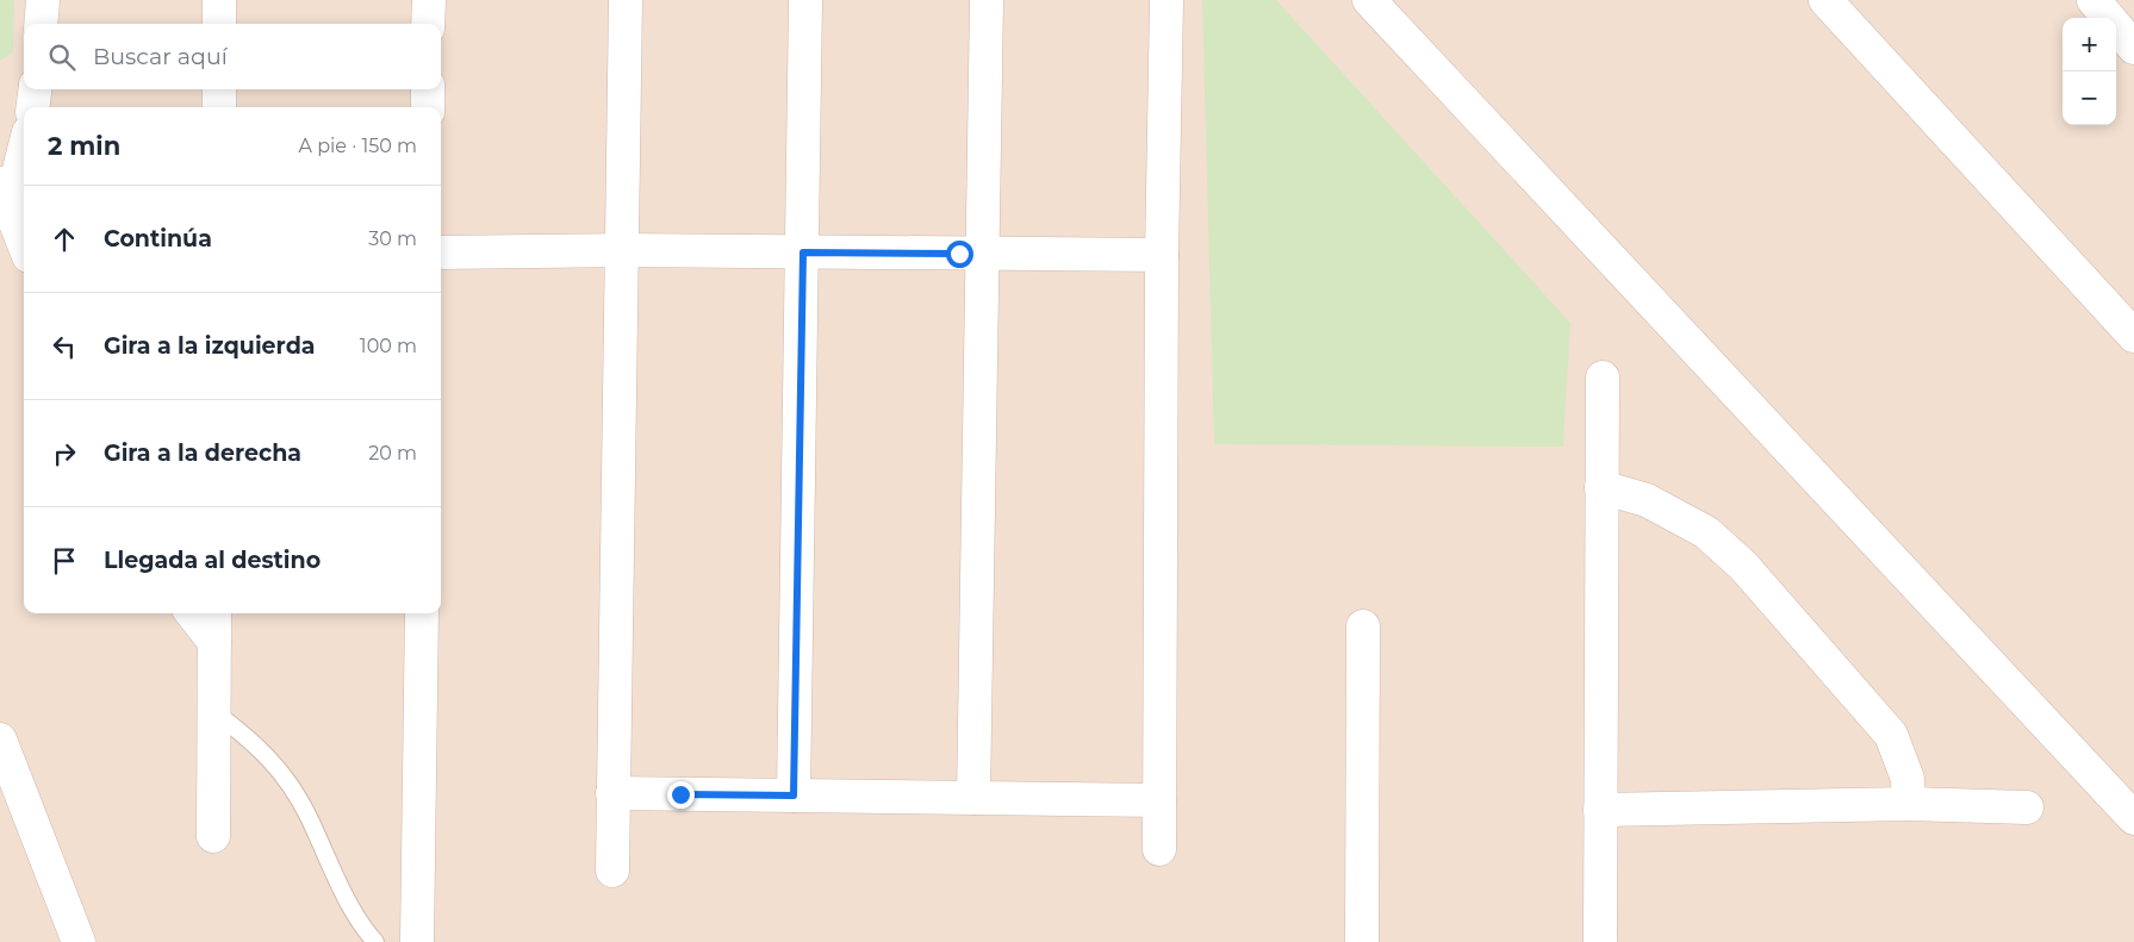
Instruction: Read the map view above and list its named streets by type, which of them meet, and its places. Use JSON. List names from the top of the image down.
{
  "page": {
    "map_buttons": ["+", "−"],
    "search": "Buscar aquí",
    "heading": ["2 min", "A pie · 150 m"],
    "list": [
      ["Continúa", "30 m"],
      ["Gira a la izquierda", "100 m"],
      ["Gira a la derecha", "20 m"],
      "Llegada al destino"
    ]
  }
}
